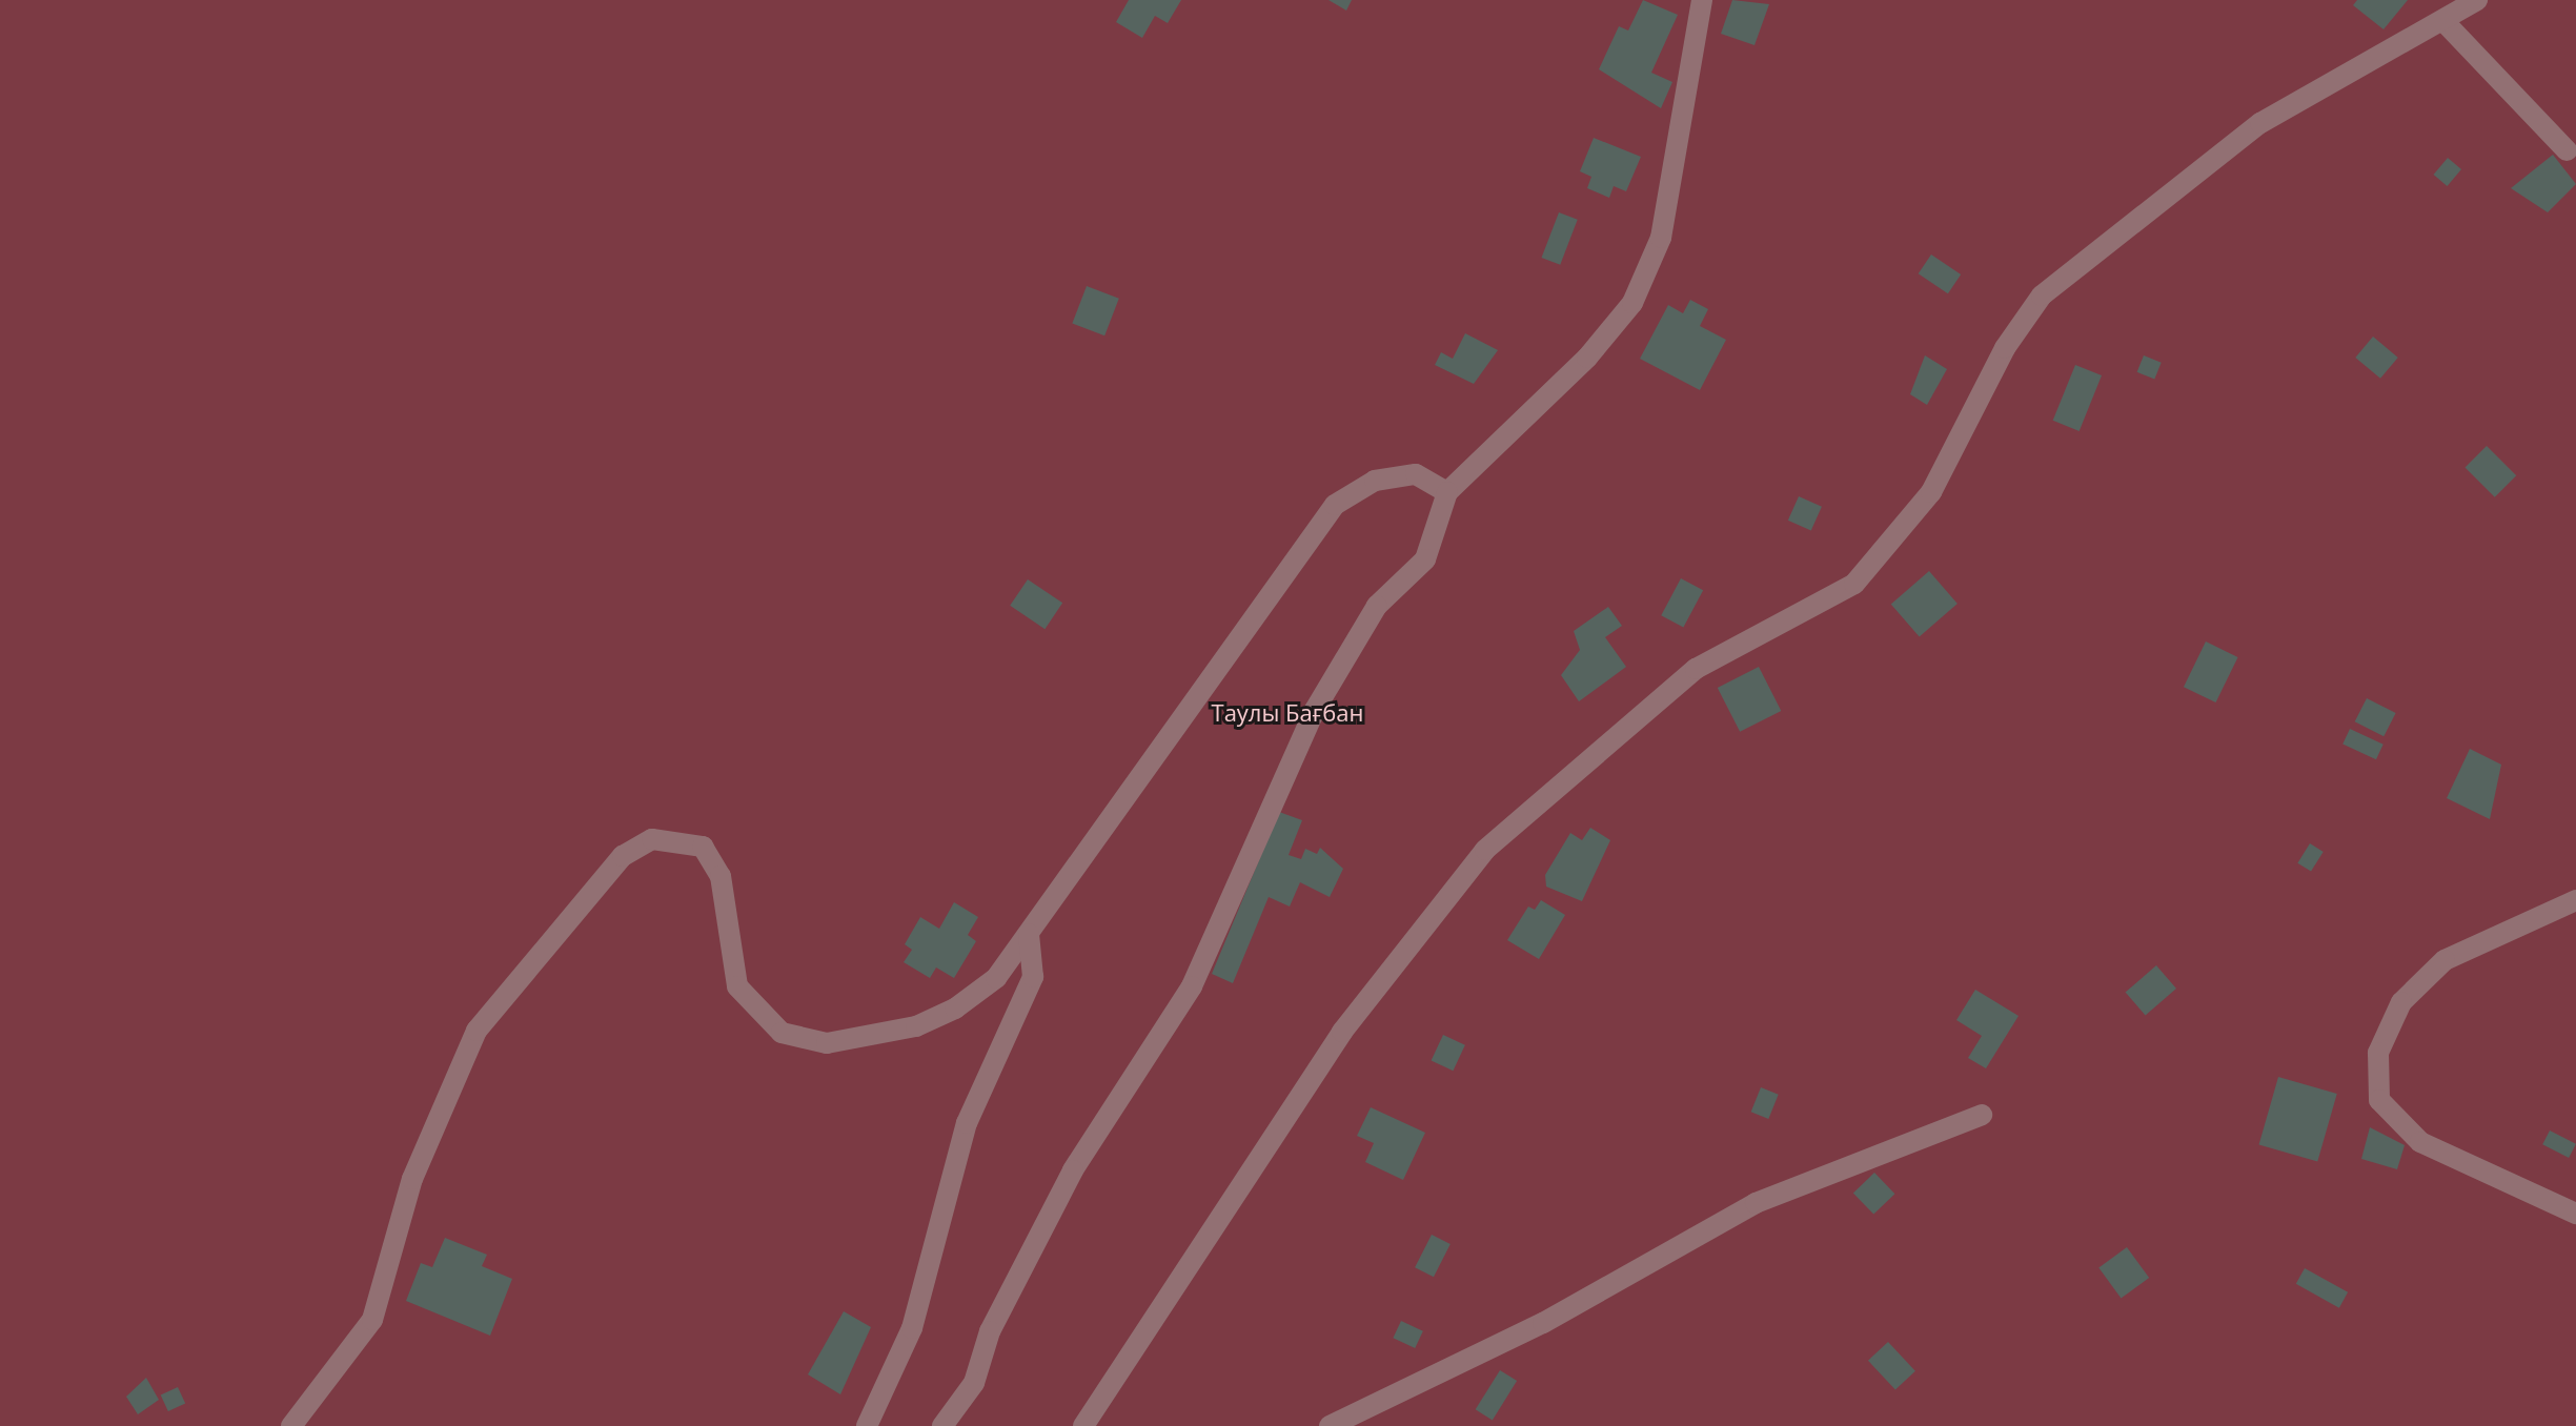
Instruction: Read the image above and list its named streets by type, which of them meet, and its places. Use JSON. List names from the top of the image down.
{
  "parks": ["Таулы Бағбан"]
}
